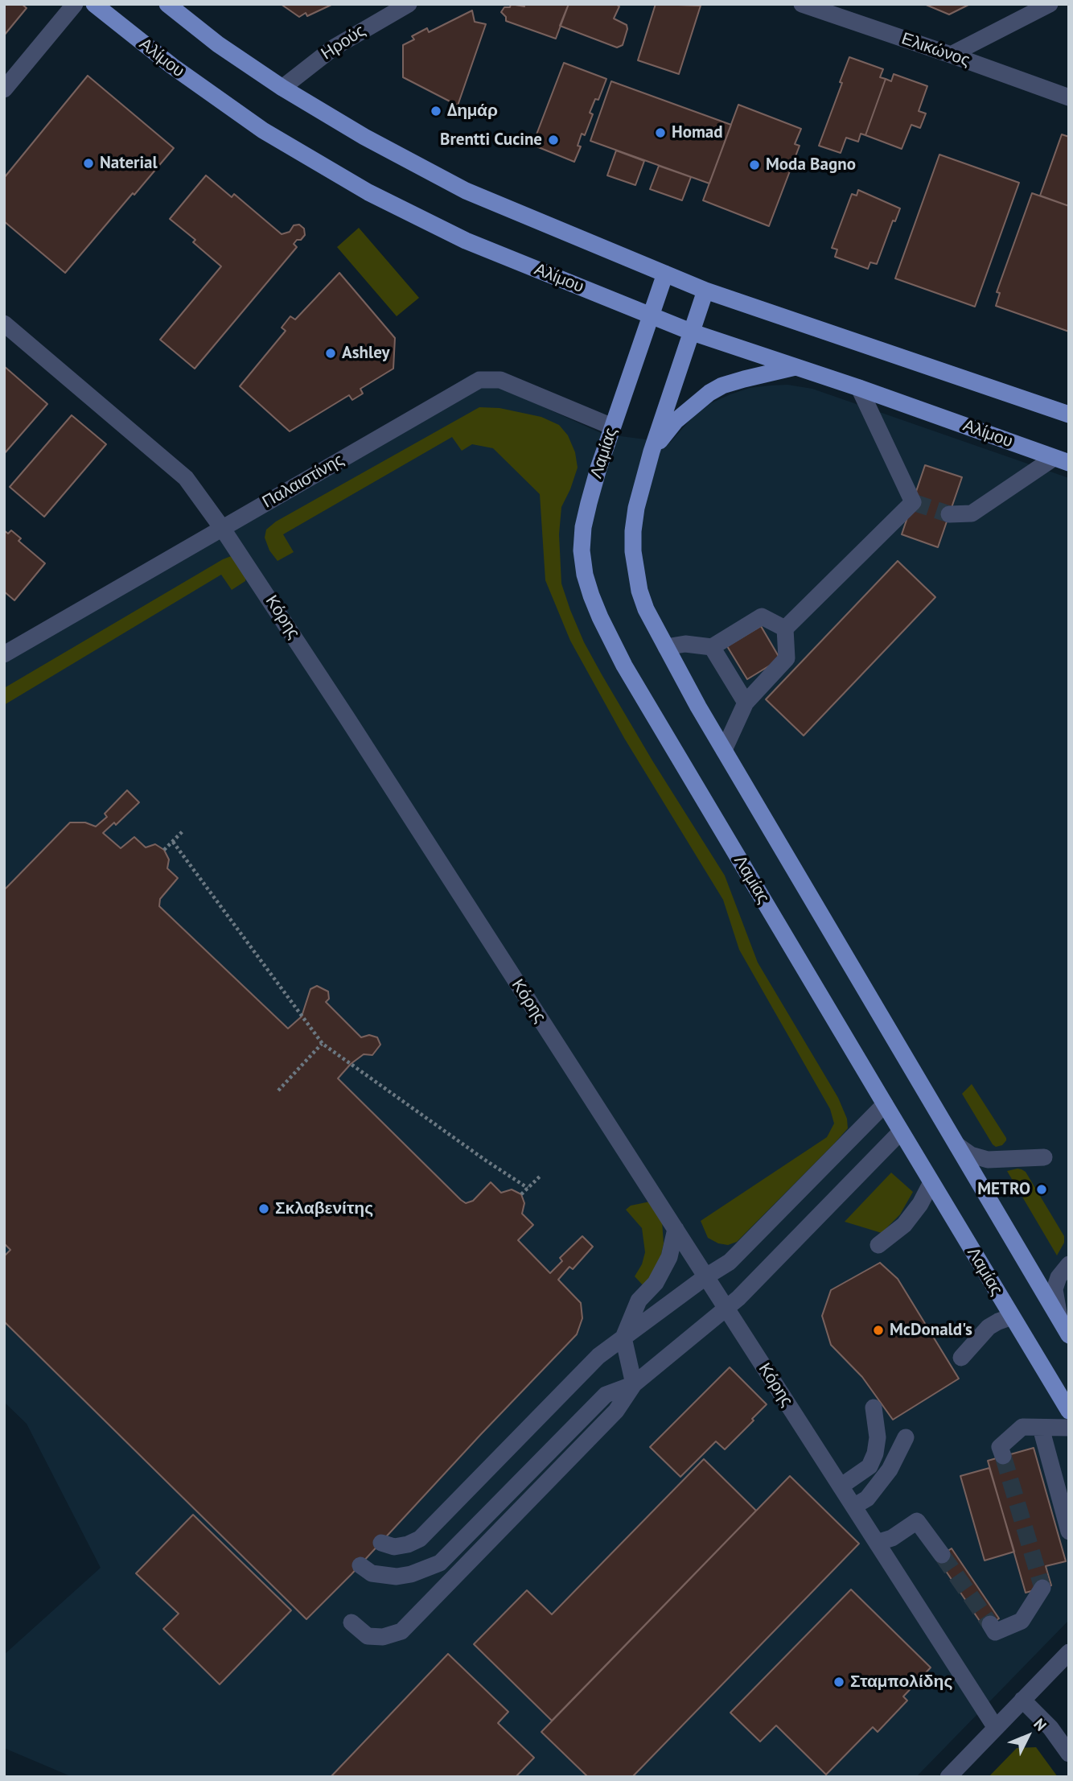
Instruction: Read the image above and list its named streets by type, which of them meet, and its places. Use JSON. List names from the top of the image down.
{
  "streets": {
    "main road": ["Αλίμου", "Λαμίας"],
    "street": [
      "Ηρούς",
      "Ελικώνος",
      "Παλαιστίνης",
      "Κόρης"
    ]
  },
  "crossings": [
    ["Αλίμου", "Λαμίας"],
    ["Λαμίας", "Παλαιστίνης"],
    ["Παλαιστίνης", "Κόρης"]
  ],
  "places": [
    "Δημάρ",
    "Homad",
    "Brentti Cucine",
    "Naterial",
    "Moda Bagno",
    "Ashley",
    "METRO",
    "Σκλαβενίτης",
    "McDonald's",
    "Σταμπολίδης"
  ],
  "north": "top right"
}
